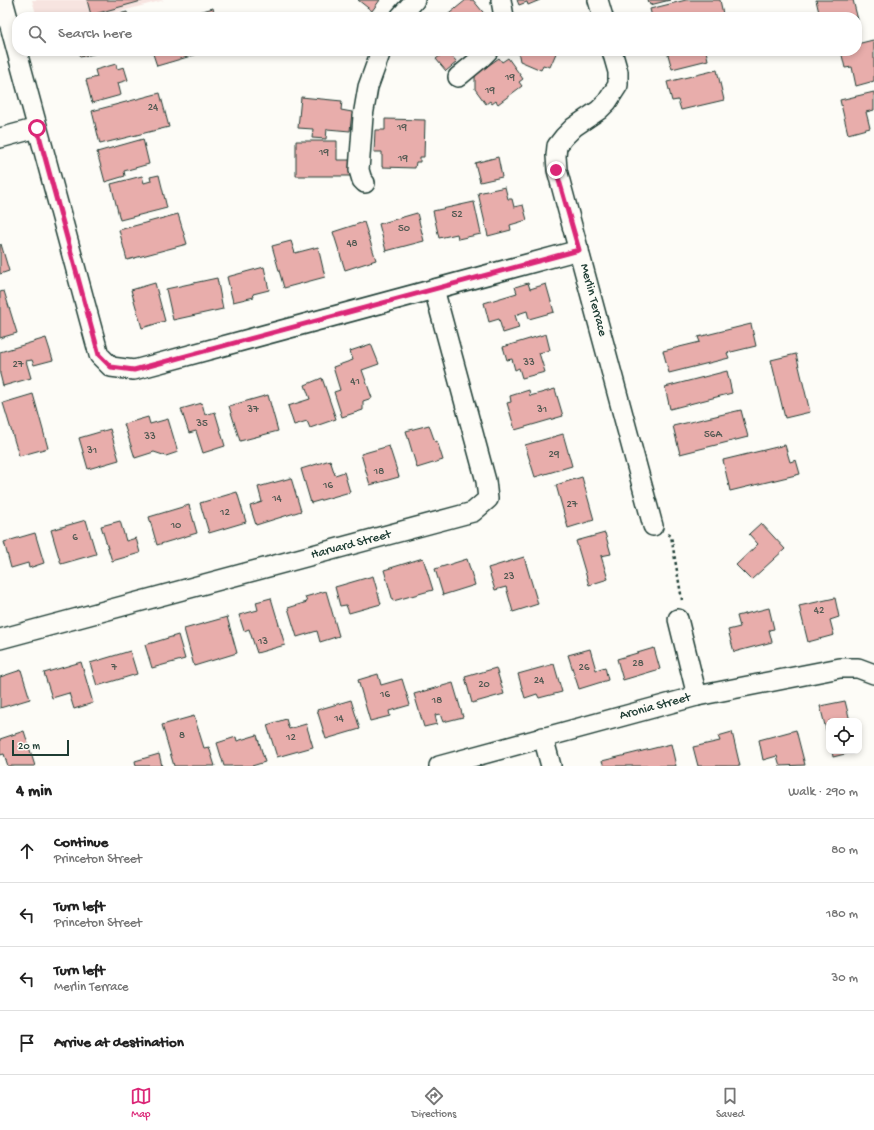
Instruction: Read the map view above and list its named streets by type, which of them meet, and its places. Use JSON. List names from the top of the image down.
{
  "streets": {
    "street": ["Merlin Terrace", "Harvard Street", "Aronia Street"]
  },
  "house_numbers": [
    "19",
    "19",
    "24",
    "19",
    "19",
    "19",
    "52",
    "50",
    "48",
    "33",
    "27",
    "41",
    "37",
    "31",
    "35",
    "56A",
    "33",
    "31",
    "29",
    "18",
    "16",
    "14",
    "27",
    "12",
    "10",
    "6",
    "23",
    "42",
    "13",
    "28",
    "7",
    "26",
    "24",
    "20",
    "16",
    "18",
    "14",
    "8",
    "12"
  ],
  "scale_bar": "20 m",
  "page": {
    "search": "Search here",
    "scale": "20 m",
    "heading": ["4 min", "Walk · 290 m"],
    "list": [
      ["Continue", "Princeton Street", "80 m"],
      ["Turn left", "Princeton Street", "180 m"],
      ["Turn left", "Merlin Terrace", "30 m"],
      "Arrive at destination"
    ],
    "nav": ["Map", "Directions", "Saved"]
  }
}
